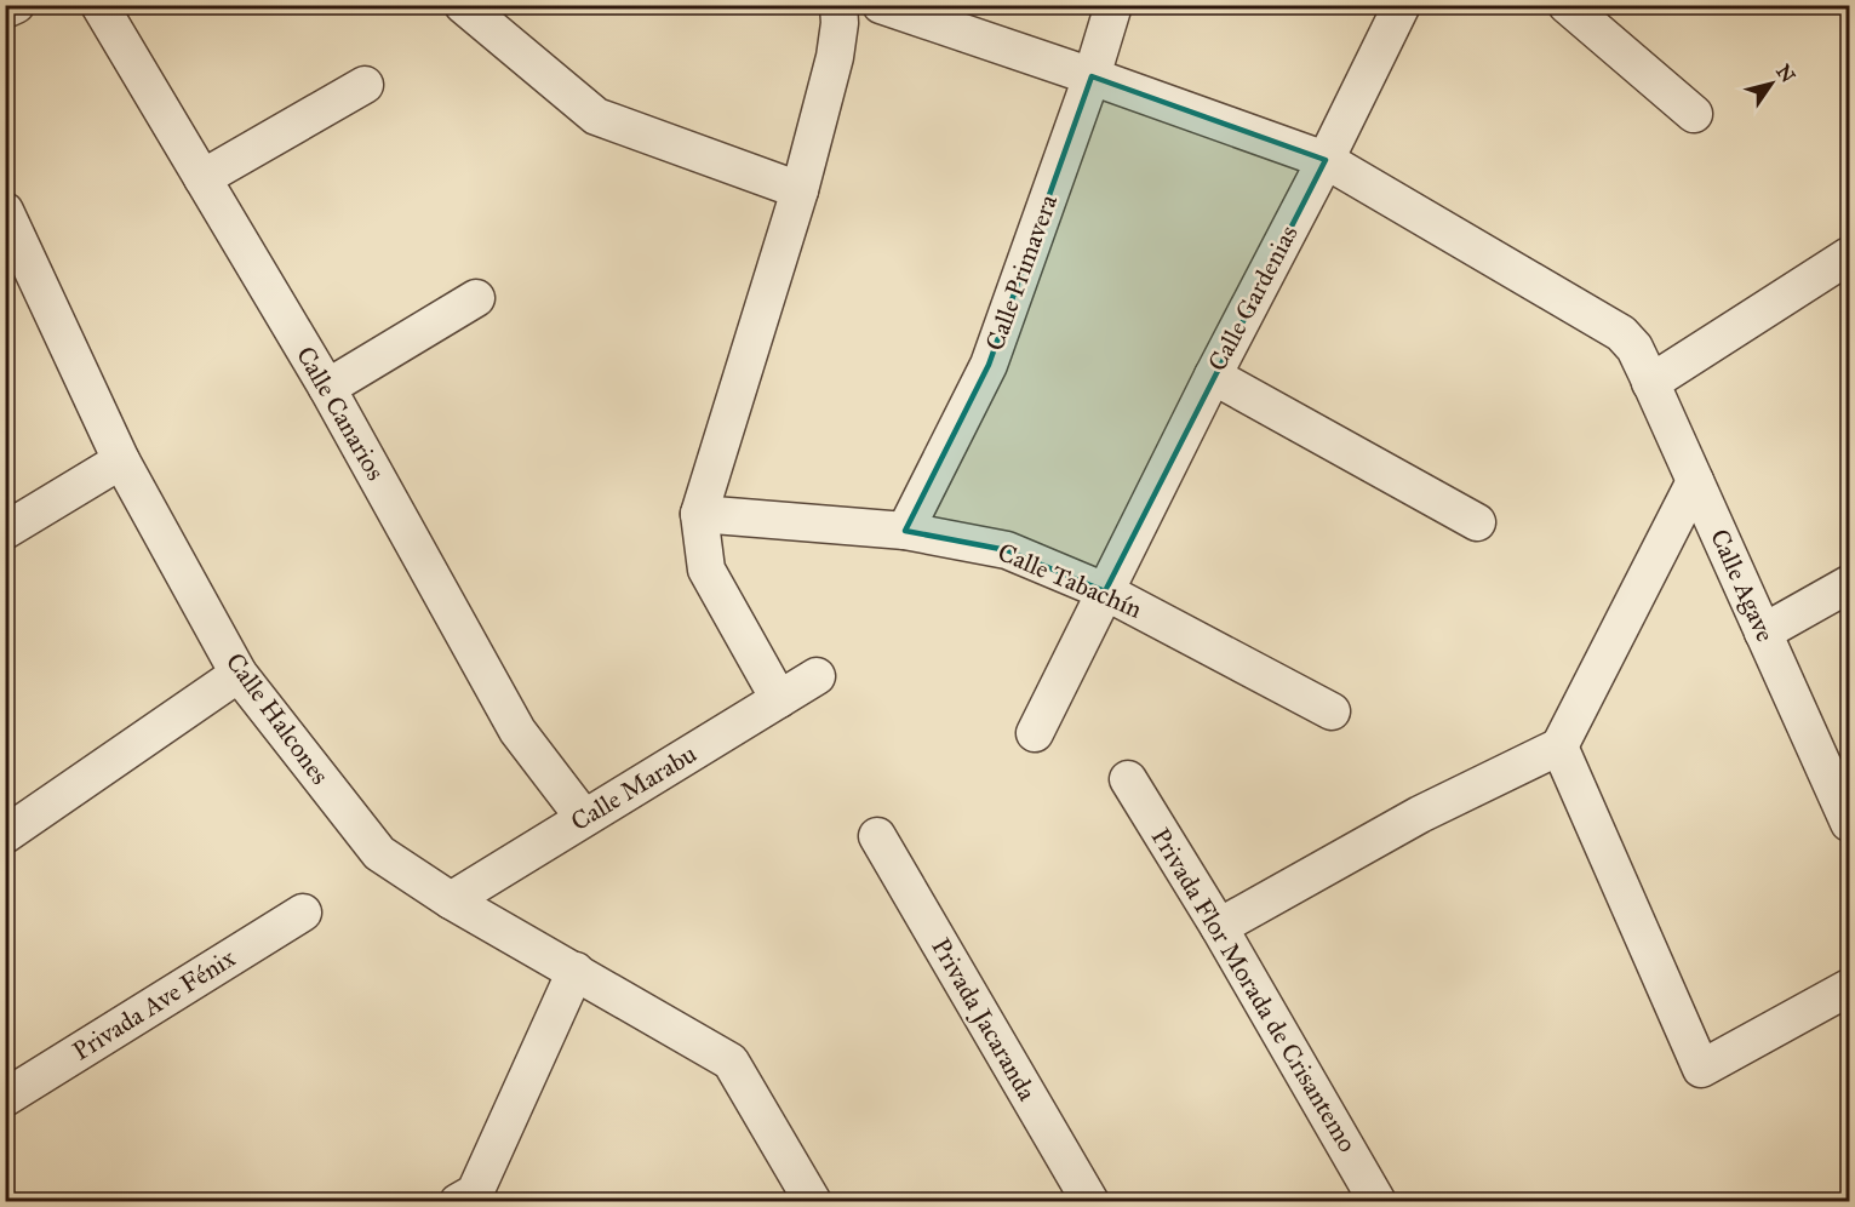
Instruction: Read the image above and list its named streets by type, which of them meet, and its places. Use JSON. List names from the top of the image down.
{
  "streets": {
    "street": [
      "Calle Primavera",
      "Calle Gardenias",
      "Calle Canarios",
      "Calle Tabachín",
      "Calle Agave",
      "Calle Halcones",
      "Calle Marabu",
      "Privada Flor Morada de Crisantemo",
      "Privada Ave Fénix",
      "Privada Jacaranda"
    ]
  },
  "crossings": [
    ["Calle Primavera", "Calle Tabachín"],
    ["Calle Gardenias", "Calle Tabachín"],
    ["Calle Canarios", "Calle Marabu"],
    ["Calle Halcones", "Calle Marabu"]
  ],
  "north": "top right"
}
